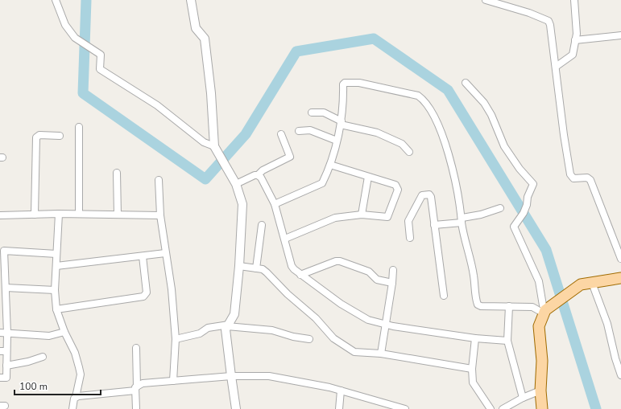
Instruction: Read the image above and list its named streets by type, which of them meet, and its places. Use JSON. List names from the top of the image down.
{
  "scale_bar": "100 m"
}
